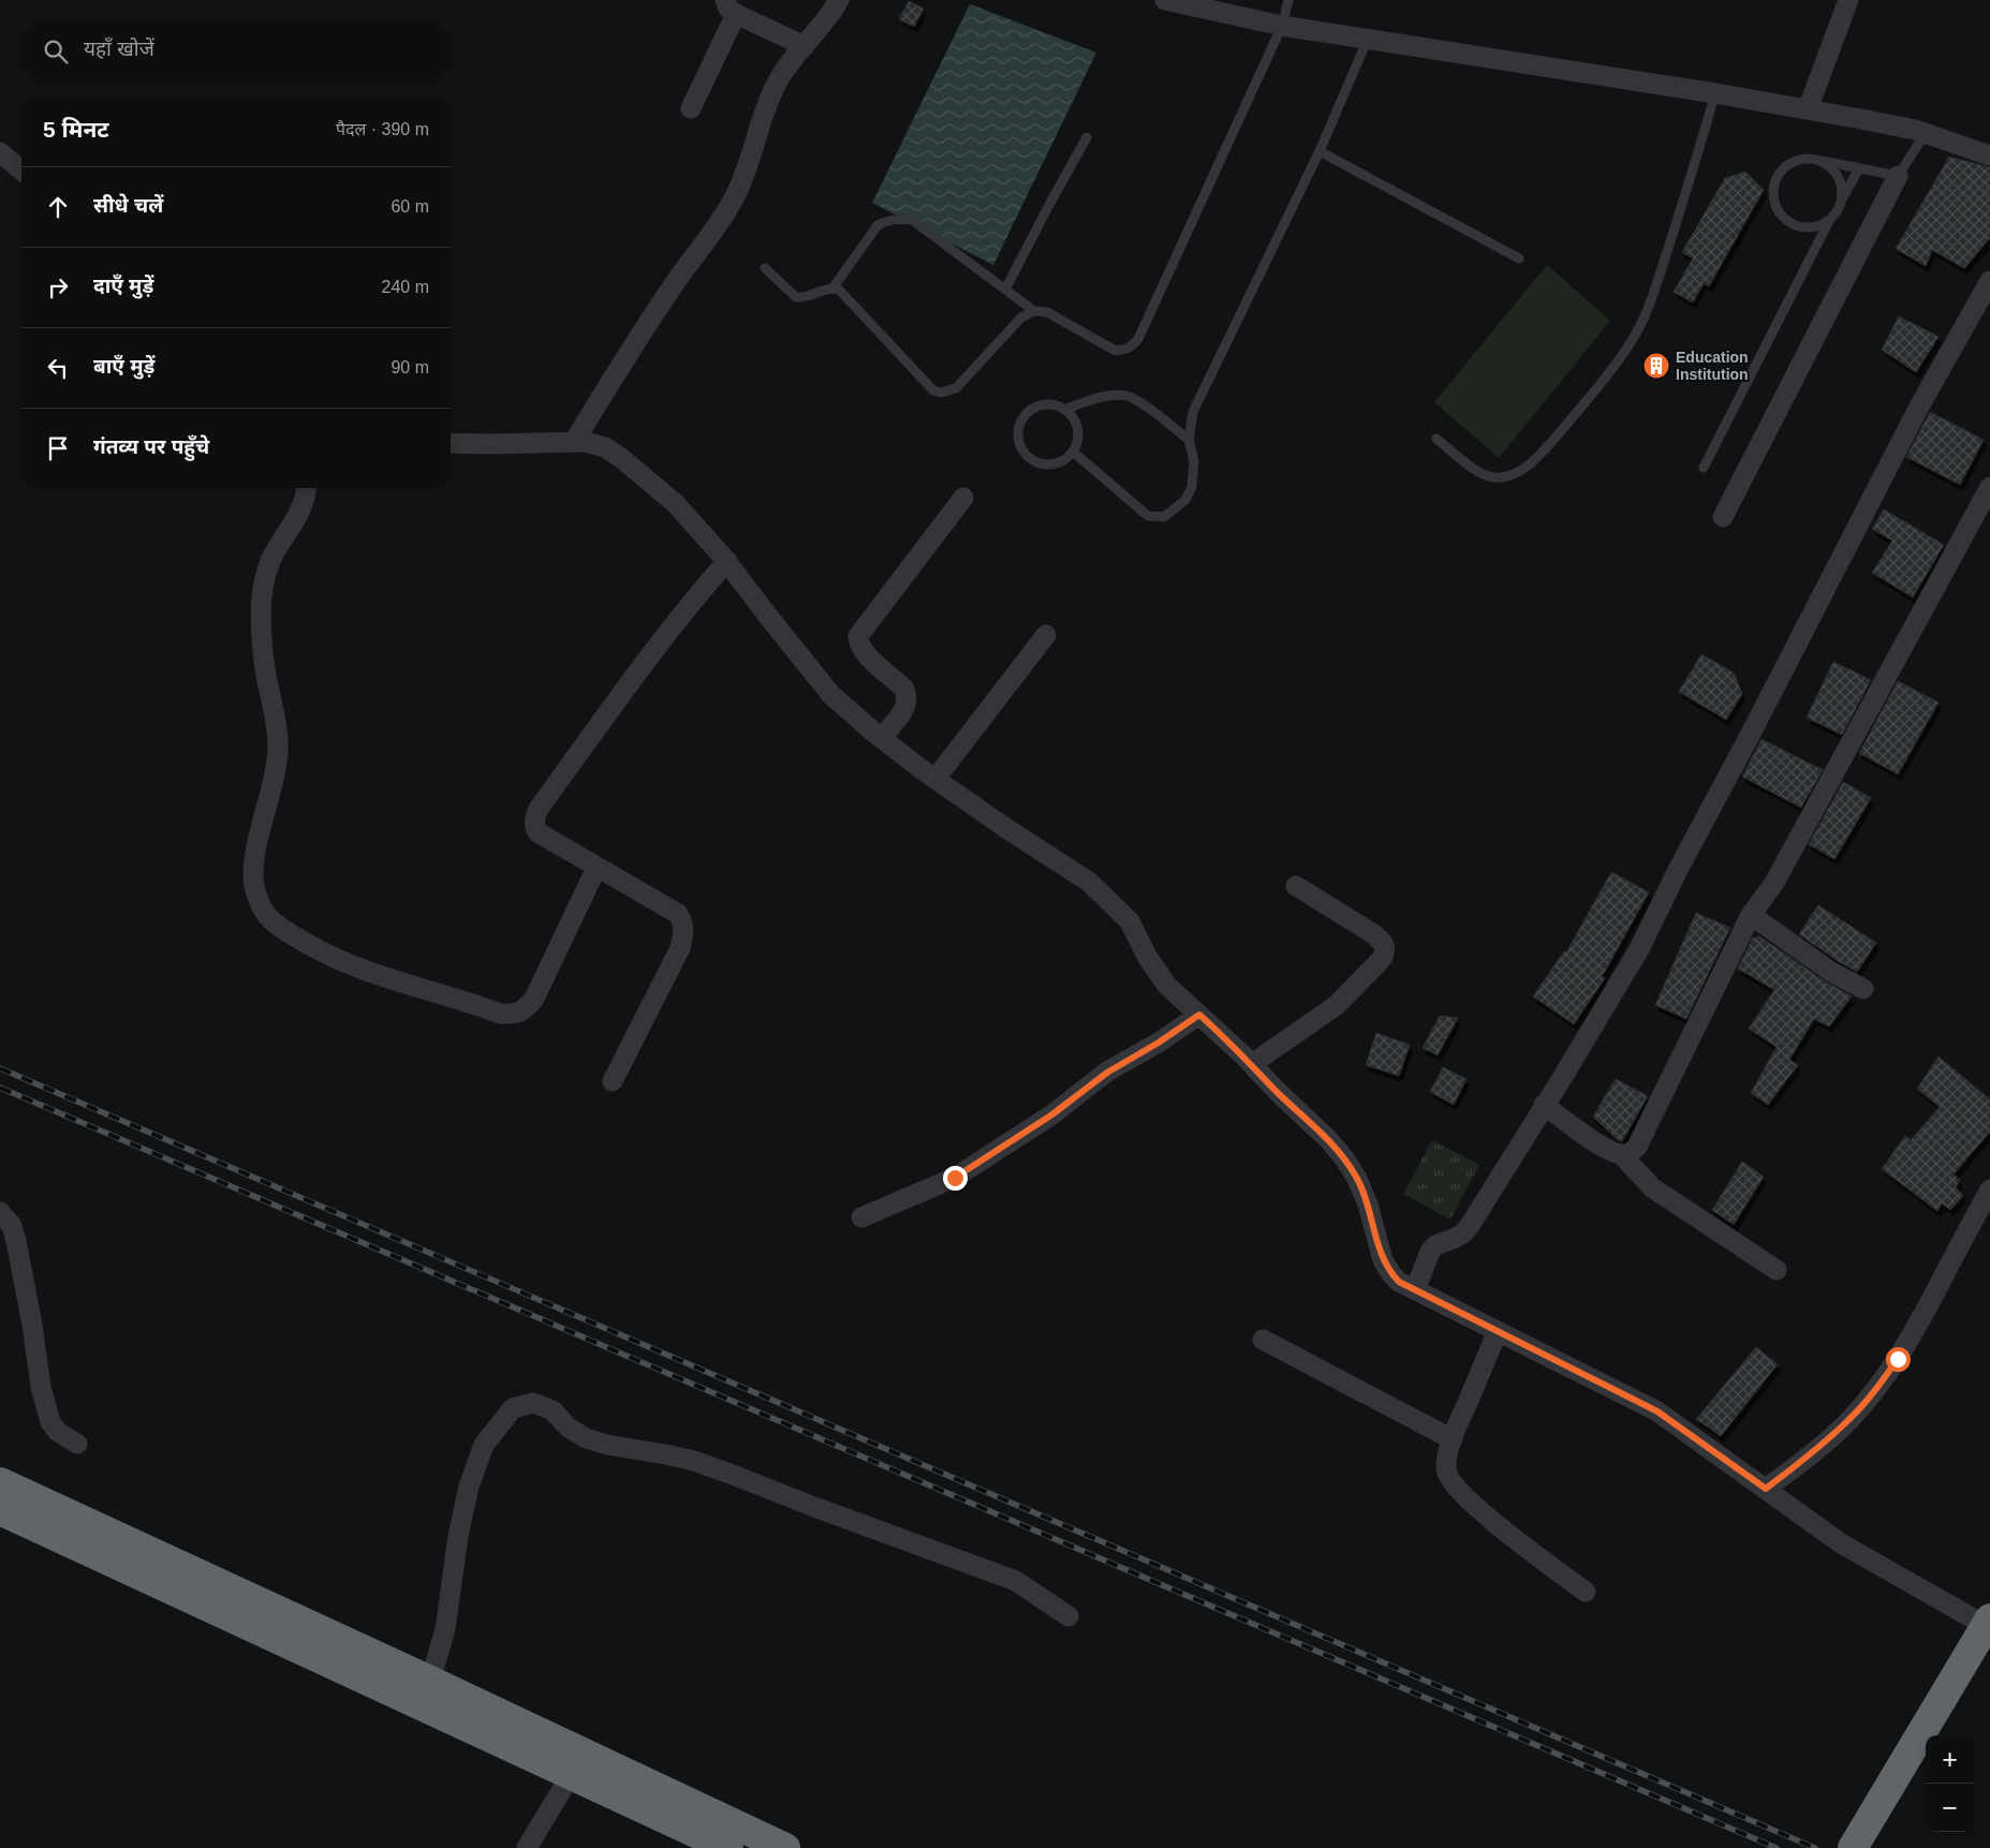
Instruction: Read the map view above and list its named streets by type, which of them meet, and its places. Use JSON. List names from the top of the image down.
{
  "places": {
    "building": ["Education Institution"]
  },
  "page": {
    "search": "यहाँ खोजें",
    "heading": ["5 मिनट", "पैदल · 390 m"],
    "list": [
      ["सीधे चलें", "60 m"],
      ["दाएँ मुड़ें", "240 m"],
      ["बाएँ मुड़ें", "90 m"],
      "गंतव्य पर पहुँचे"
    ],
    "map_buttons": ["+", "−"]
  }
}
